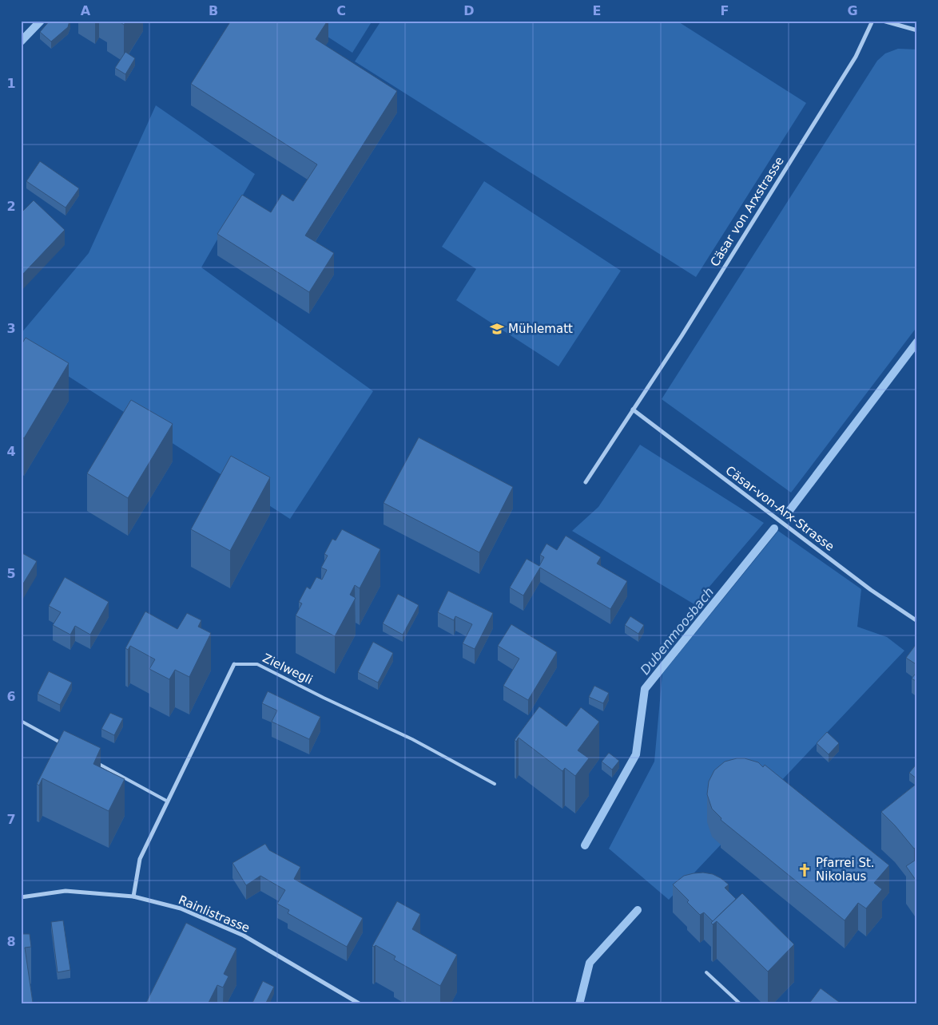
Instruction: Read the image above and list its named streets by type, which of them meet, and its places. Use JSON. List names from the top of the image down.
{
  "streets": {
    "street": [
      "Cäsar von Arxstrasse",
      "Cäsar-von-Arx-Strasse",
      "Zielwegli",
      "Rainlistrasse"
    ]
  },
  "crossings": [
    ["Cäsar von Arxstrasse", "Cäsar-von-Arx-Strasse"],
    ["Zielwegli", "Rainlistrasse"]
  ],
  "water": ["Dubenmoosbach"],
  "places": {
    "school or university": ["Mühlematt"],
    "church": ["Pfarrei St. Nikolaus"]
  },
  "grid": {
    "columns": [
      "A",
      "B",
      "C",
      "D",
      "E",
      "F",
      "G"
    ],
    "rows": [
      "1",
      "2",
      "3",
      "4",
      "5",
      "6",
      "7",
      "8"
    ]
  }
}
